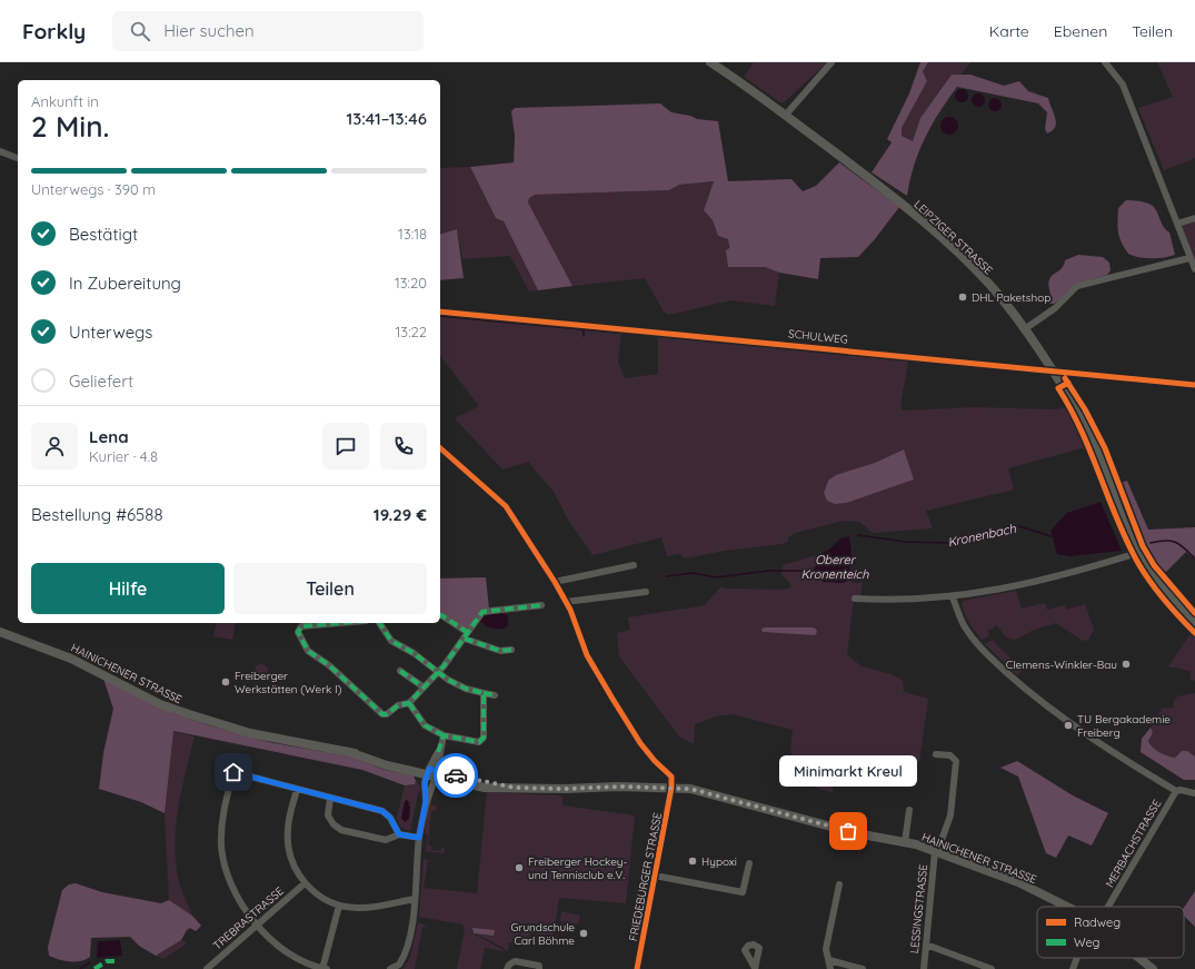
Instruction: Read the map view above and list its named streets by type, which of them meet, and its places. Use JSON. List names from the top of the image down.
{
  "streets": {
    "main road": ["LEIPZIGER STRASSE", "HAINICHENER STRASSE"],
    "street": [
      "SCHULWEG",
      "MERBACHSTRASSE",
      "FRIEDEBURGER STRASSE",
      "LESSINGSTRASSE",
      "TREBRASTRASSE"
    ]
  },
  "crossings": [
    ["LEIPZIGER STRASSE", "SCHULWEG"],
    ["HAINICHENER STRASSE", "FRIEDEBURGER STRASSE"],
    ["HAINICHENER STRASSE", "LESSINGSTRASSE"]
  ],
  "water": ["Kronenbach", "Oberer Kronenteich"],
  "places": [
    "DHL Paketshop",
    "Clemens-Winkler-Bau",
    "Freiberger Werkstätten (Werk I)",
    "TU Bergakademie Freiberg",
    "Minimarkt Kreul",
    "Hypoxi",
    "Freiberger Hockey- und Tennisclub e.V.",
    "Grundschule Carl Böhme"
  ],
  "legend": ["Radweg", "Weg"],
  "page": {
    "header": "Forkly",
    "search": "Hier suchen",
    "nav": ["Karte", "Ebenen", "Teilen"],
    "heading": ["2 Min.", "Ankunft in", "13:41–13:46"],
    "panel": [
      "Lena",
      "Kurier · 4.8",
      "Bestellung #6588",
      "19.29 €"
    ],
    "bar": "Unterwegs · 390 m",
    "list": [
      ["Bestätigt", "13:18"],
      ["In Zubereitung", "13:20"],
      ["Unterwegs", "13:22"],
      "Geliefert"
    ],
    "buttons": ["Hilfe", "Teilen"],
    "bubble": "Minimarkt Kreul"
  }
}
